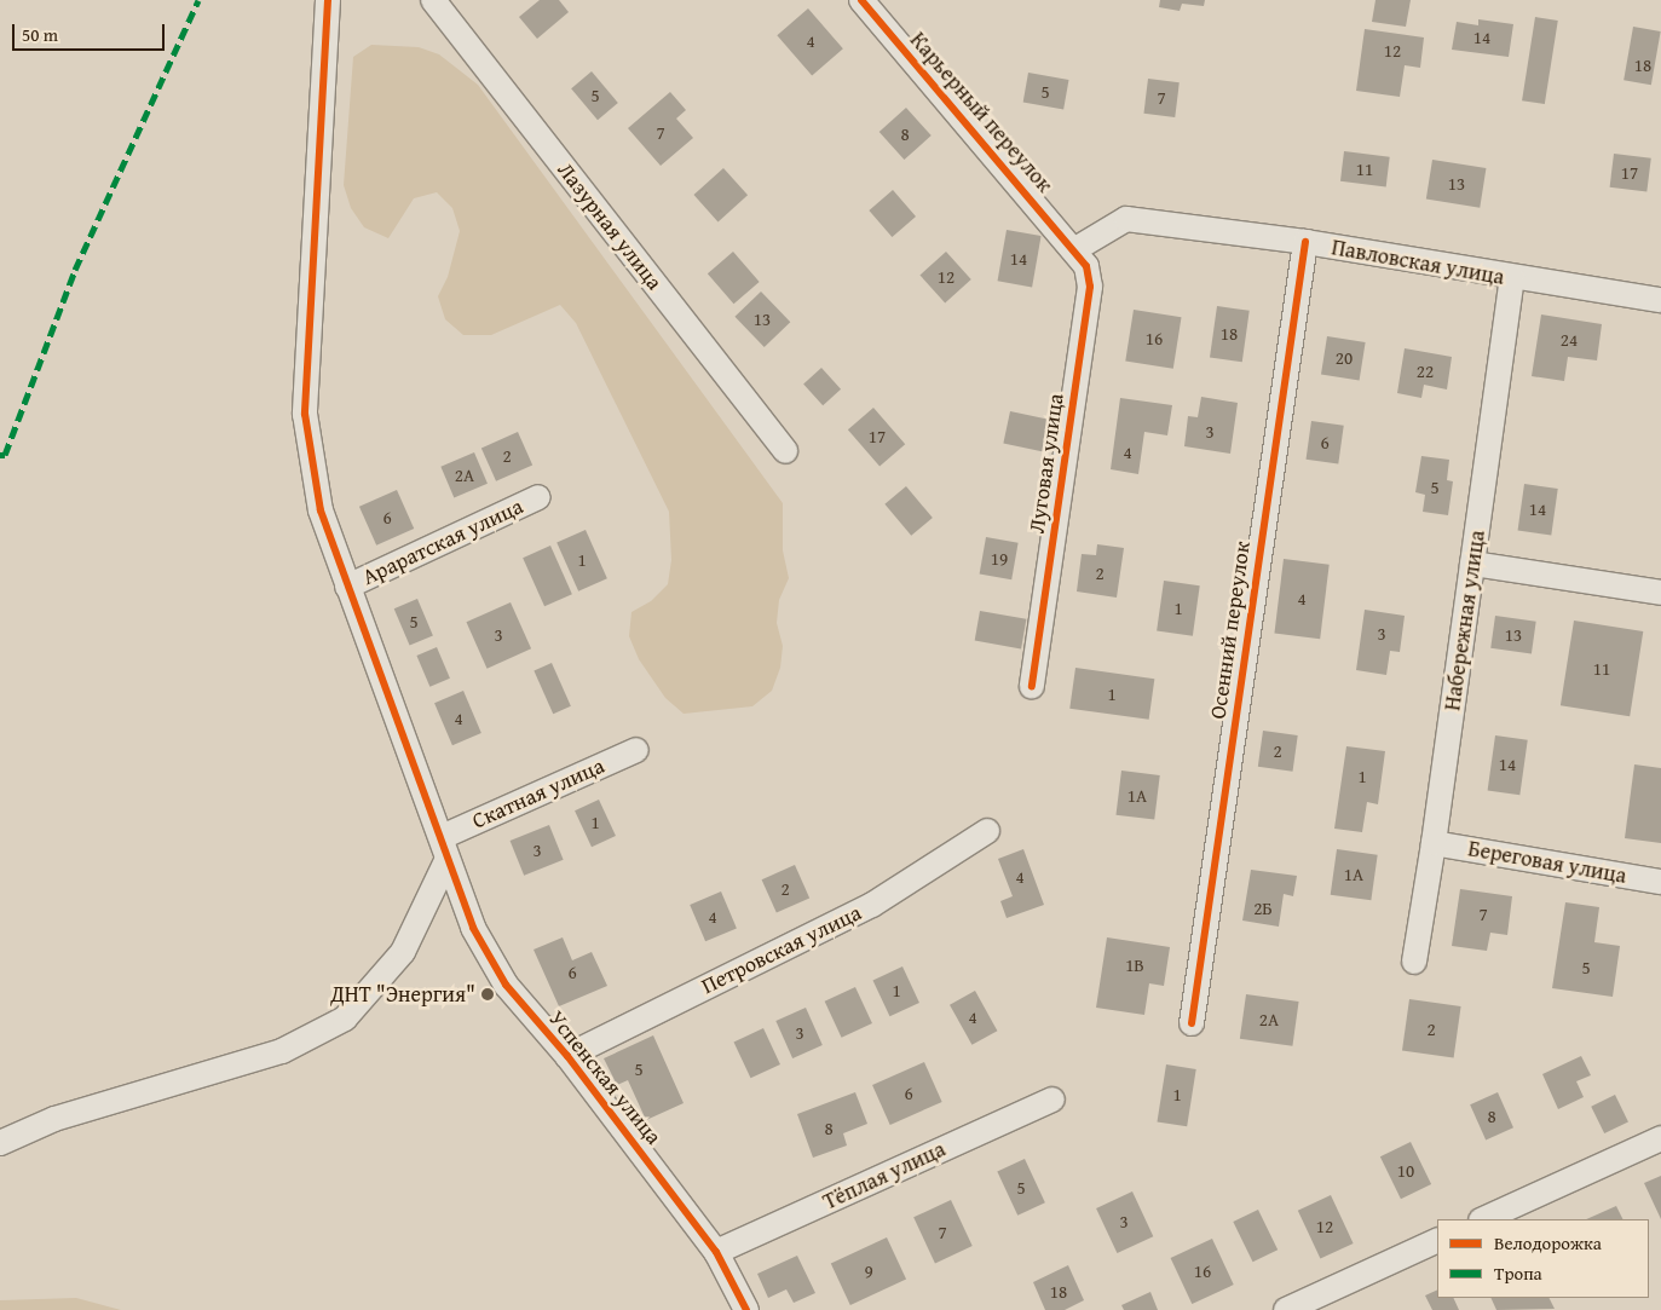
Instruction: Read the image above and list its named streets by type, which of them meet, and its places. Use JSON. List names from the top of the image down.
{
  "streets": {
    "street": [
      "Карьерный переулок",
      "Лазурная улица",
      "Павловская улица",
      "Луговая улица",
      "Араратская улица",
      "Набережная улица",
      "Осенний переулок",
      "Скатная улица",
      "Береговая улица",
      "Петровская улица",
      "Успенская улица",
      "Тёплая улица"
    ]
  },
  "crossings": [
    ["Карьерный переулок", "Павловская улица"],
    ["Карьерный переулок", "Луговая улица"],
    ["Павловская улица", "Луговая улица"],
    ["Павловская улица", "Набережная улица"],
    ["Павловская улица", "Осенний переулок"],
    ["Араратская улица", "Успенская улица"],
    ["Набережная улица", "Береговая улица"],
    ["Скатная улица", "Успенская улица"],
    ["Петровская улица", "Успенская улица"],
    ["Успенская улица", "Тёплая улица"]
  ],
  "places": ["ДНТ \"Энергия\""],
  "house_numbers": [
    "14",
    "4",
    "12",
    "18",
    "5",
    "5",
    "7",
    "7",
    "8",
    "11",
    "17",
    "13",
    "14",
    "12",
    "13",
    "18",
    "16",
    "24",
    "20",
    "22",
    "3",
    "17",
    "6",
    "4",
    "2",
    "2А",
    "5",
    "14",
    "6",
    "19",
    "1",
    "2",
    "4",
    "1",
    "5",
    "3",
    "3",
    "13",
    "11",
    "1",
    "4",
    "2",
    "14",
    "1",
    "1А",
    "1",
    "3",
    "1А",
    "4",
    "2",
    "2Б",
    "7",
    "4",
    "1В",
    "5",
    "6",
    "1",
    "4",
    "2А",
    "2",
    "3",
    "5",
    "6",
    "1",
    "8",
    "8",
    "10",
    "5",
    "3",
    "12",
    "7",
    "9",
    "16",
    "18"
  ],
  "legend": ["Велодорожка", "Тропа"],
  "scale_bar": "50 m"
}
